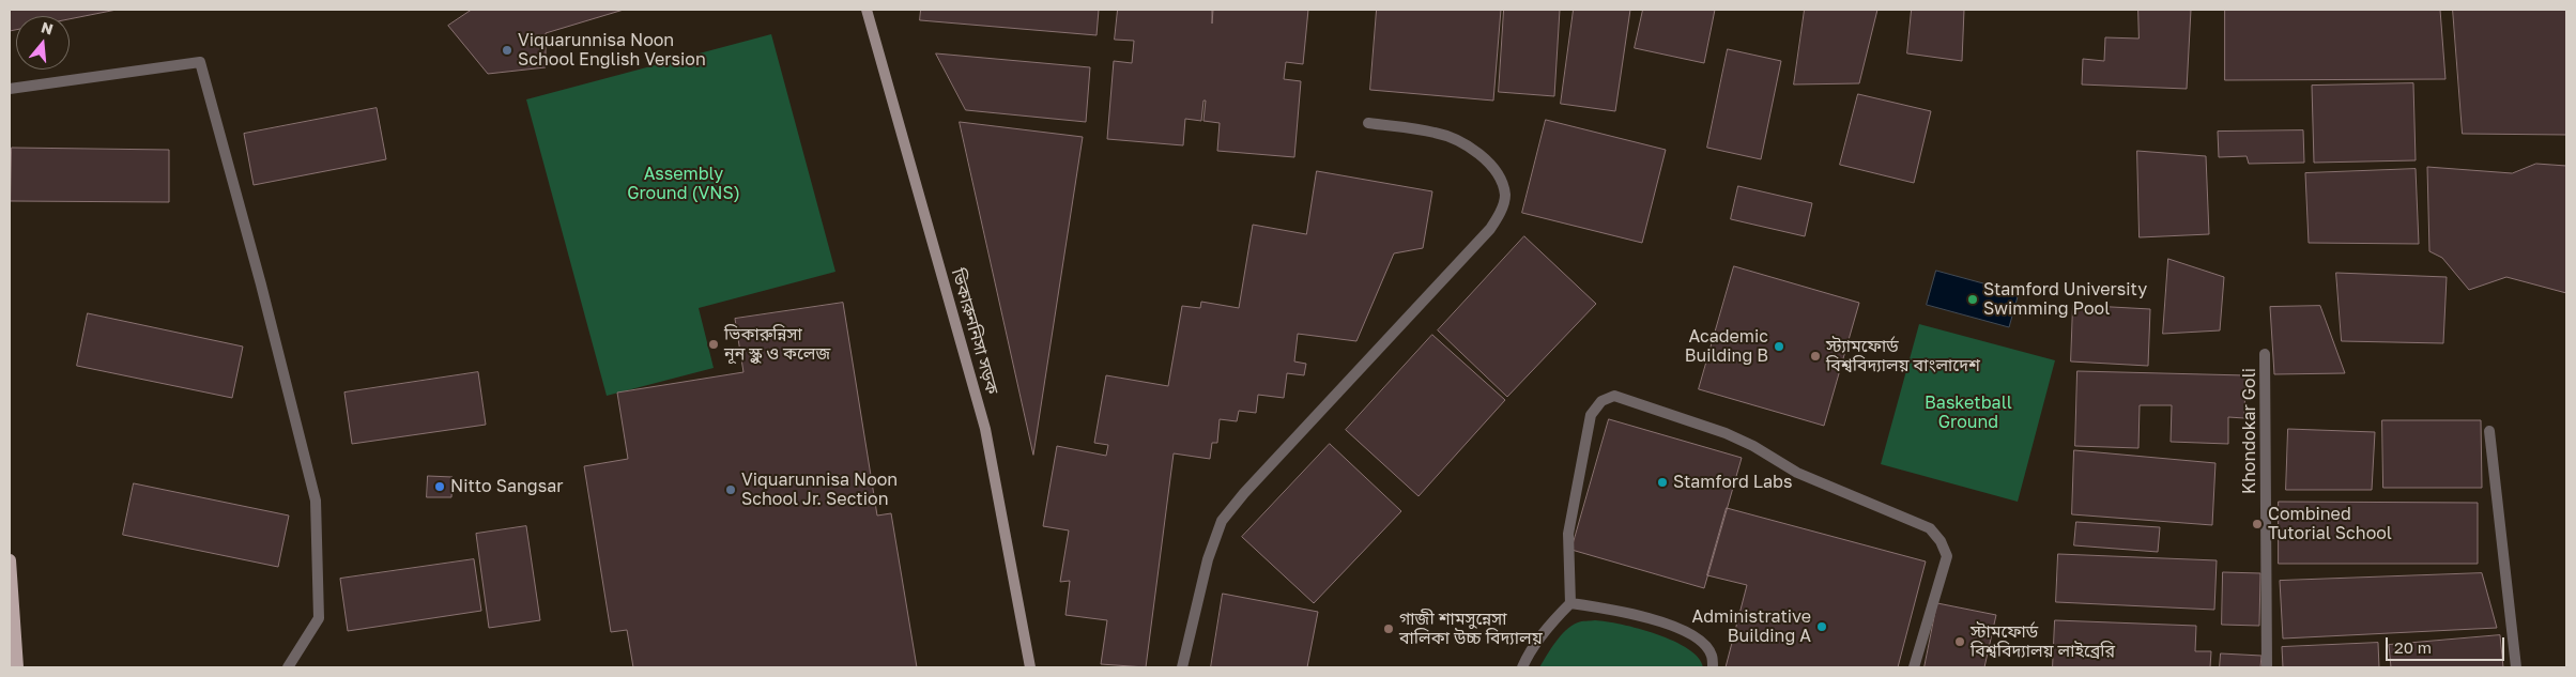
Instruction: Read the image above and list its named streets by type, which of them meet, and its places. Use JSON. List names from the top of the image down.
{
  "streets": {
    "street": ["ভিকারুননিসা সড়ক", "Khondokar Goli"]
  },
  "parks": ["Assembly Ground (VNS)", "Basketball Ground"],
  "places": [
    "Viquarunnisa Noon School English Version",
    "Stamford University Swimming Pool",
    "ভিকারুন্নিসা নূন স্কুল ও কলেজ",
    "Academic Building B",
    "স্ট্যামফোর্ড বিশ্ববিদ্যালয় বাংলাদেশ",
    "Stamford Labs",
    "Nitto Sangsar",
    "Viquarunnisa Noon School Jr. Section",
    "Combined Tutorial School",
    "Administrative Building A",
    "গাজী শামসুন্নেসা বালিকা উচ্চ বিদ্যালয়",
    "স্টামফোর্ড বিশ্ববিদ্যালয় লাইব্রেরি"
  ],
  "scale_bar": "20 m",
  "north": "top"
}
